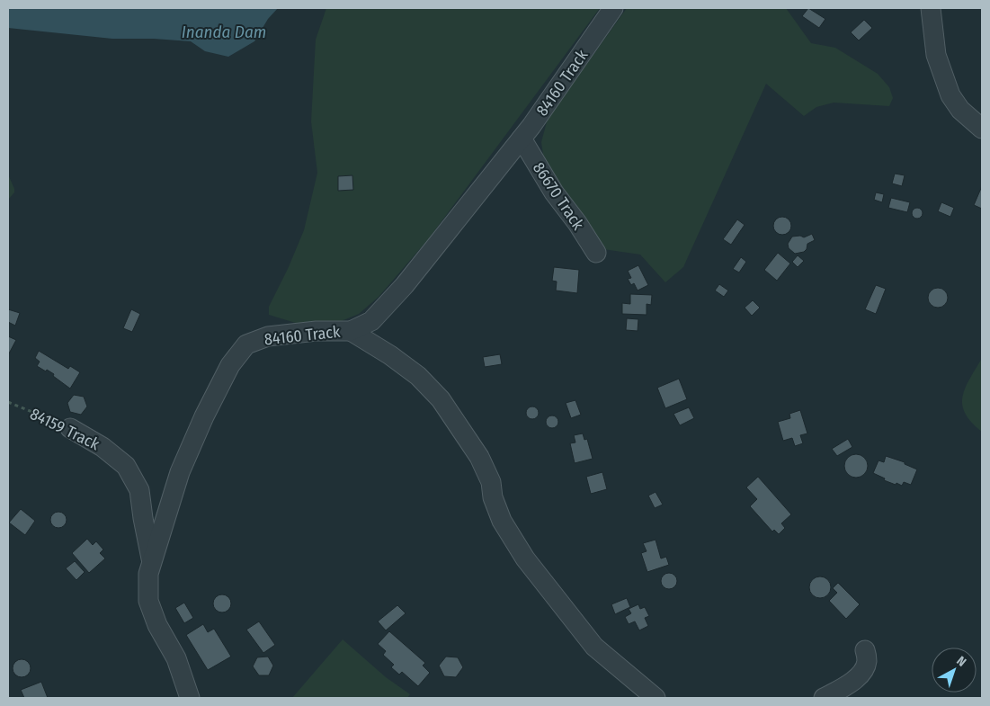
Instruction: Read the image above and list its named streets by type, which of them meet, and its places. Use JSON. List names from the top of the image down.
{
  "streets": {
    "street": ["84160 Track", "86670 Track", "84159 Track"]
  },
  "crossings": [
    ["84160 Track", "86670 Track"],
    ["84160 Track", "84159 Track"]
  ],
  "water": ["Inanda Dam"],
  "north": "top right"
}
